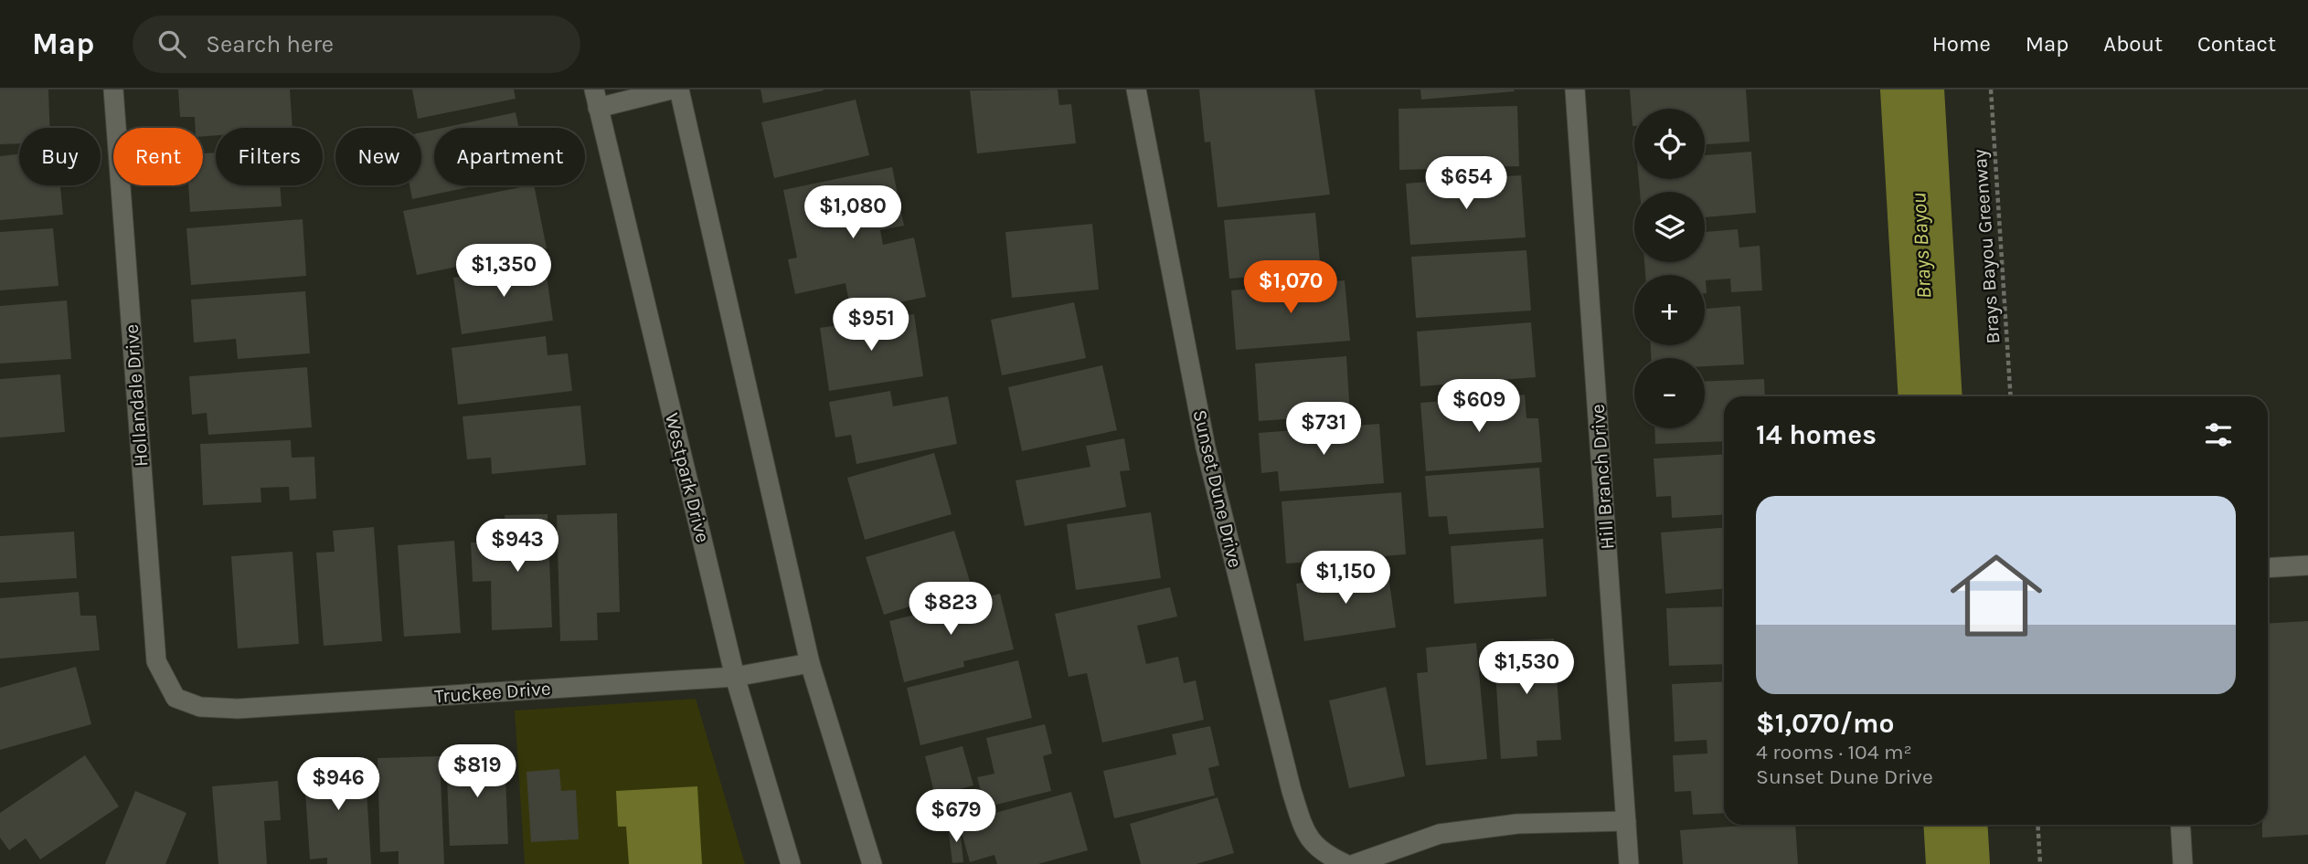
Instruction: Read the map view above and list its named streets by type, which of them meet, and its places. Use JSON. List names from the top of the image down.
{
  "streets": {
    "street": [
      "Hollandale Drive",
      "Hill Branch Drive",
      "Westpark Drive",
      "Sunset Dune Drive",
      "Truckee Drive"
    ],
    "path": ["Brays Bayou Greenway"]
  },
  "crossings": [
    ["Hollandale Drive", "Truckee Drive"],
    ["Westpark Drive", "Truckee Drive"]
  ],
  "water": ["Brays Bayou"],
  "page": {
    "header": "Map",
    "search": "Search here",
    "nav": [
      "Home",
      "Map",
      "About",
      "Contact"
    ],
    "map_buttons": ["+", "−"],
    "chip": [
      "Buy",
      "Rent",
      "Filters",
      "New",
      "Apartment"
    ],
    "price": [
      "$654",
      "$1,080",
      "$1,350",
      "$1,070",
      "$951",
      "$609",
      "$731",
      "$943",
      "$1,150",
      "$823",
      "$1,530",
      "$819",
      "$946",
      "$679"
    ],
    "heading": "14 homes",
    "list": [
      {
        "name": "$1,070/mo",
        "note": "4 rooms · 104 m² · Sunset Dune Drive"
      }
    ]
  }
}
